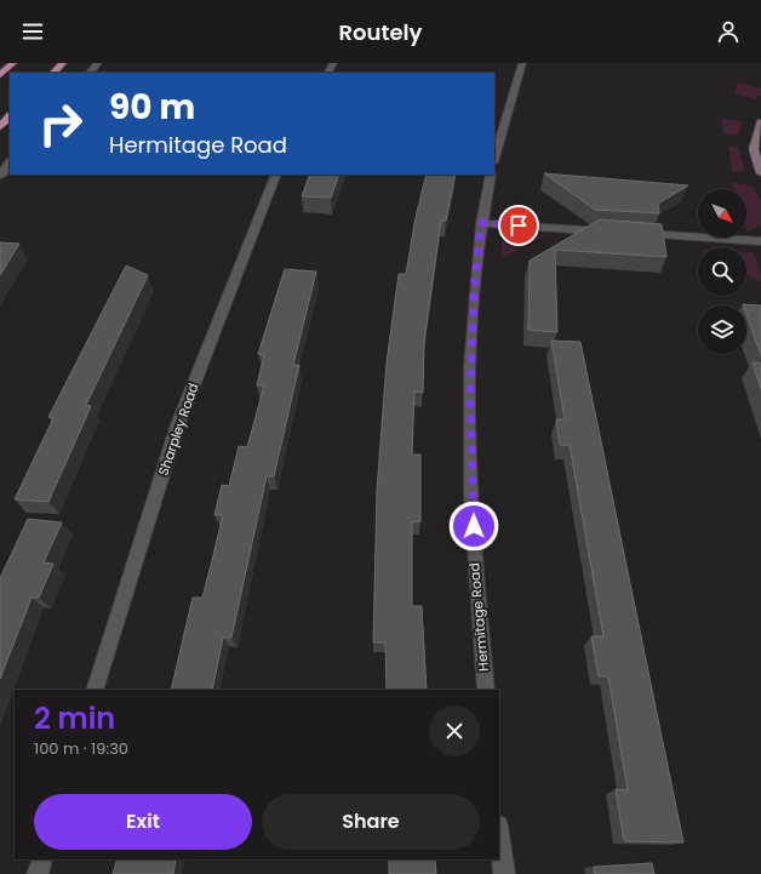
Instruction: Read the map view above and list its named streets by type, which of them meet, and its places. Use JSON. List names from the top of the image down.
{
  "streets": {
    "street": ["Sharpley Road", "Hermitage Road"]
  },
  "north": "bottom right",
  "page": {
    "header": "Routely",
    "turn": ["90 m", "Hermitage Road"],
    "heading": ["2 min", "100 m · 19:30"],
    "buttons": ["Exit", "Share"]
  }
}
